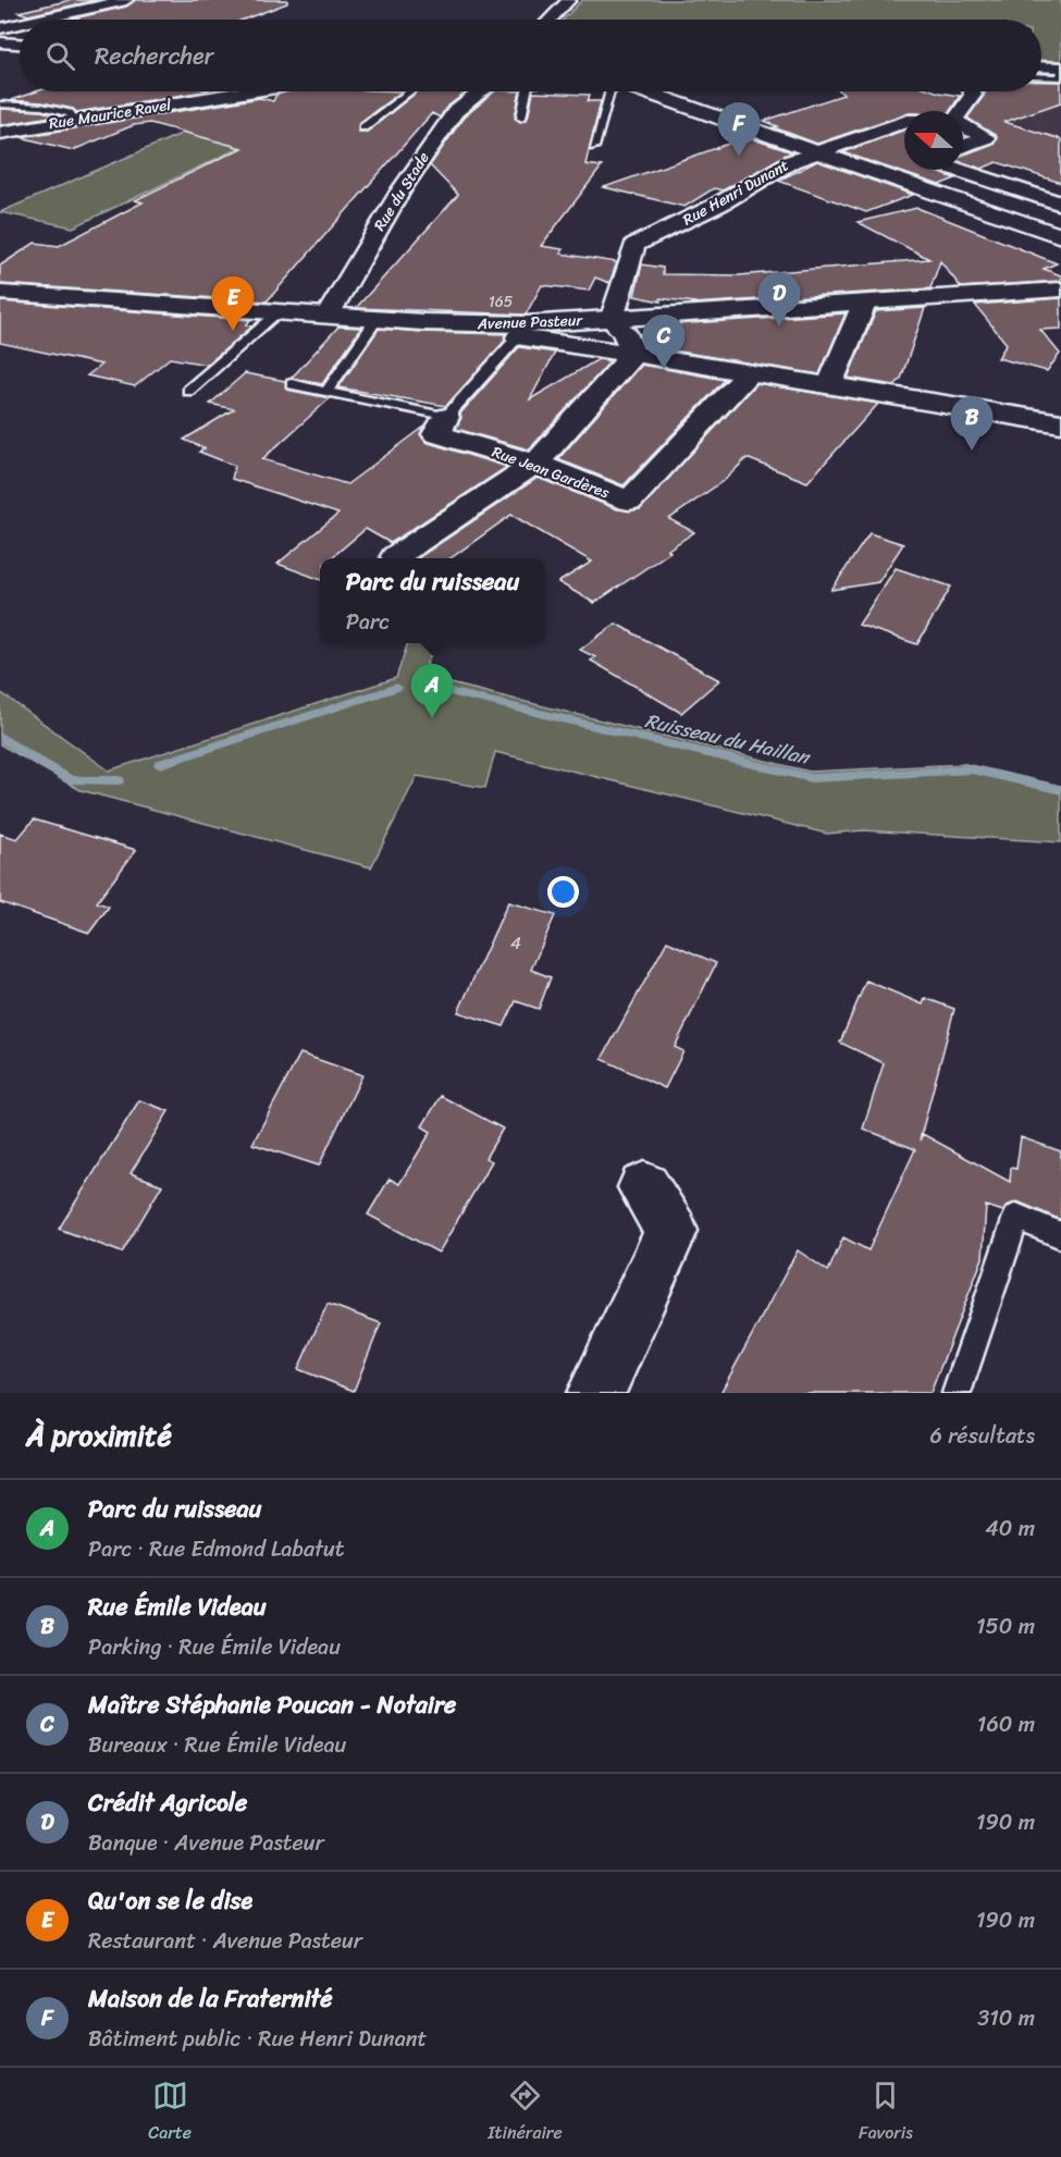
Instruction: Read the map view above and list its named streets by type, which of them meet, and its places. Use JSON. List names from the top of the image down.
{
  "streets": {
    "street": [
      "Rue Maurice Ravel",
      "Rue du Stade",
      "Rue Henri Dunant",
      "Avenue Pasteur",
      "Rue Jean Gardères"
    ]
  },
  "crossings": [
    ["Rue du Stade", "Avenue Pasteur"],
    ["Rue Henri Dunant", "Avenue Pasteur"]
  ],
  "water": ["Ruisseau du Haillan"],
  "house_numbers": ["165", "4"],
  "north": "left",
  "page": {
    "search": "Rechercher",
    "pins": [
      "F",
      "D",
      "E",
      "C",
      "B",
      "A"
    ],
    "popup": ["Parc du ruisseau", "Parc"],
    "heading": ["À proximité", "6 résultats"],
    "list": [
      {
        "mark": "A",
        "name": "Parc du ruisseau",
        "note": "Parc · Rue Edmond Labatut",
        "value": "40 m"
      },
      {
        "mark": "B",
        "name": "Rue Émile Videau",
        "note": "Parking · Rue Émile Videau",
        "value": "150 m"
      },
      {
        "mark": "C",
        "name": "Maître Stéphanie Poucan - Notaire",
        "note": "Bureaux · Rue Émile Videau",
        "value": "160 m"
      },
      {
        "mark": "D",
        "name": "Crédit Agricole",
        "note": "Banque · Avenue Pasteur",
        "value": "190 m"
      },
      {
        "mark": "E",
        "name": "Qu'on se le dise",
        "note": "Restaurant · Avenue Pasteur",
        "value": "190 m"
      },
      {
        "mark": "F",
        "name": "Maison de la Fraternité",
        "note": "Bâtiment public · Rue Henri Dunant",
        "value": "310 m"
      }
    ],
    "nav": ["Carte", "Itinéraire", "Favoris"]
  }
}
